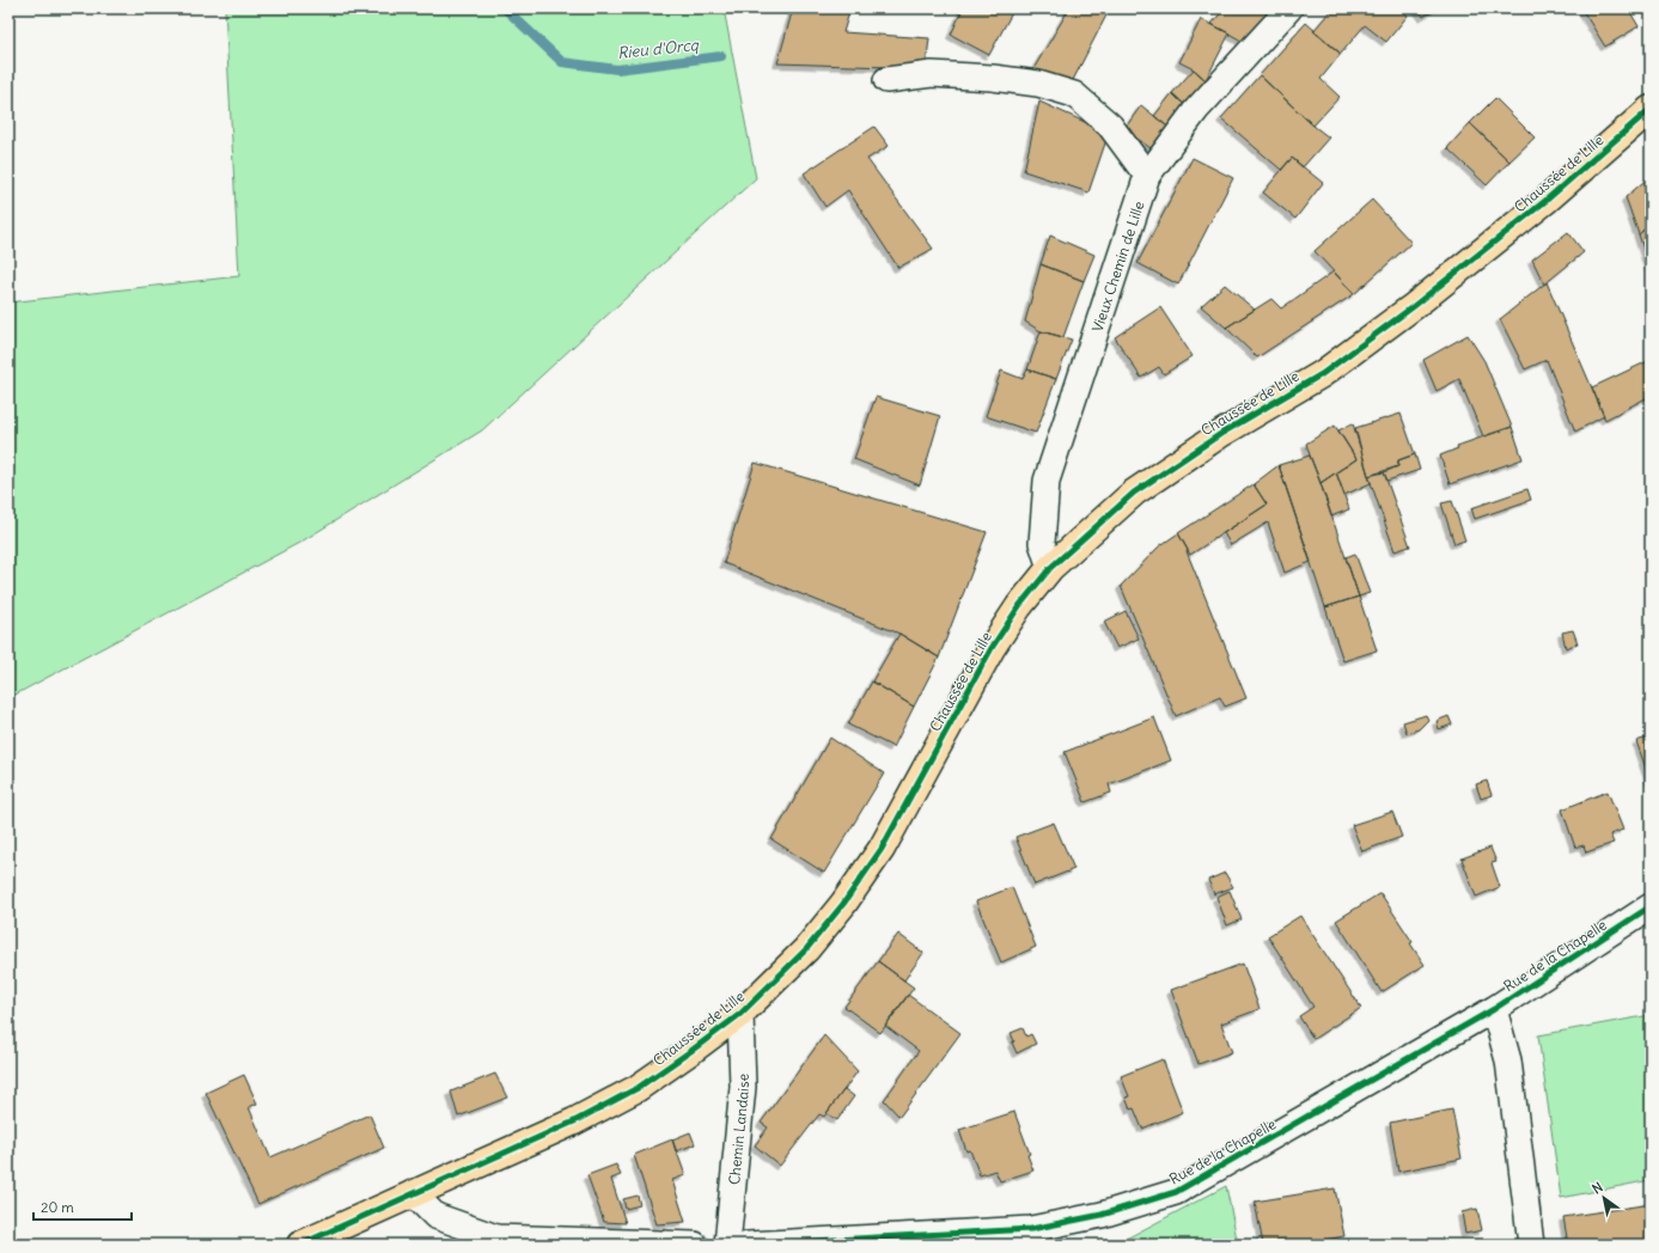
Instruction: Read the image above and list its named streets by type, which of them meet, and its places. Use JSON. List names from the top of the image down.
{
  "streets": {
    "main road": ["Chaussée de Lille"],
    "street": ["Vieux Chemin de Lille", "Rue de la Chapelle", "Chemin Landaise"]
  },
  "crossings": [
    ["Chaussée de Lille", "Vieux Chemin de Lille"],
    ["Chaussée de Lille", "Chemin Landaise"]
  ],
  "water": ["Rieu d'Orcq"],
  "scale_bar": "20 m",
  "north": "top left"
}
